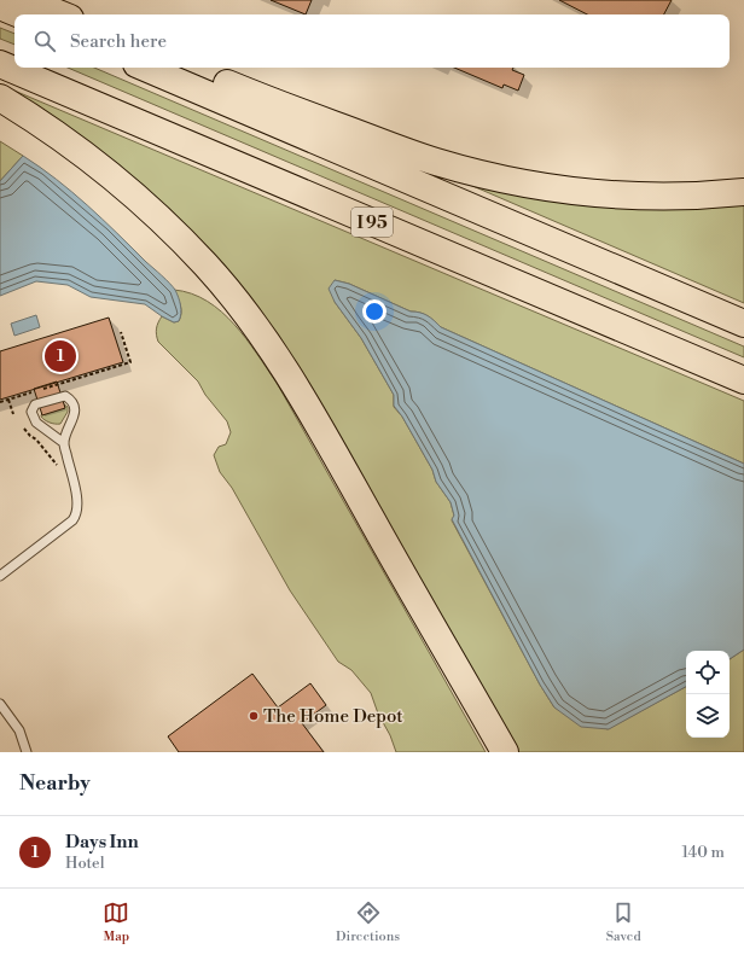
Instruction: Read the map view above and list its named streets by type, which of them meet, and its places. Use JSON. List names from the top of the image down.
{
  "streets": {
    "highway": ["I 95"]
  },
  "places": ["The Home Depot"],
  "page": {
    "search": "Search here",
    "pins": "1",
    "heading": "Nearby",
    "list": [
      {
        "mark": "1",
        "name": "Days Inn",
        "note": "Hotel",
        "value": "140 m"
      }
    ],
    "nav": ["Map", "Directions", "Saved"]
  }
}
